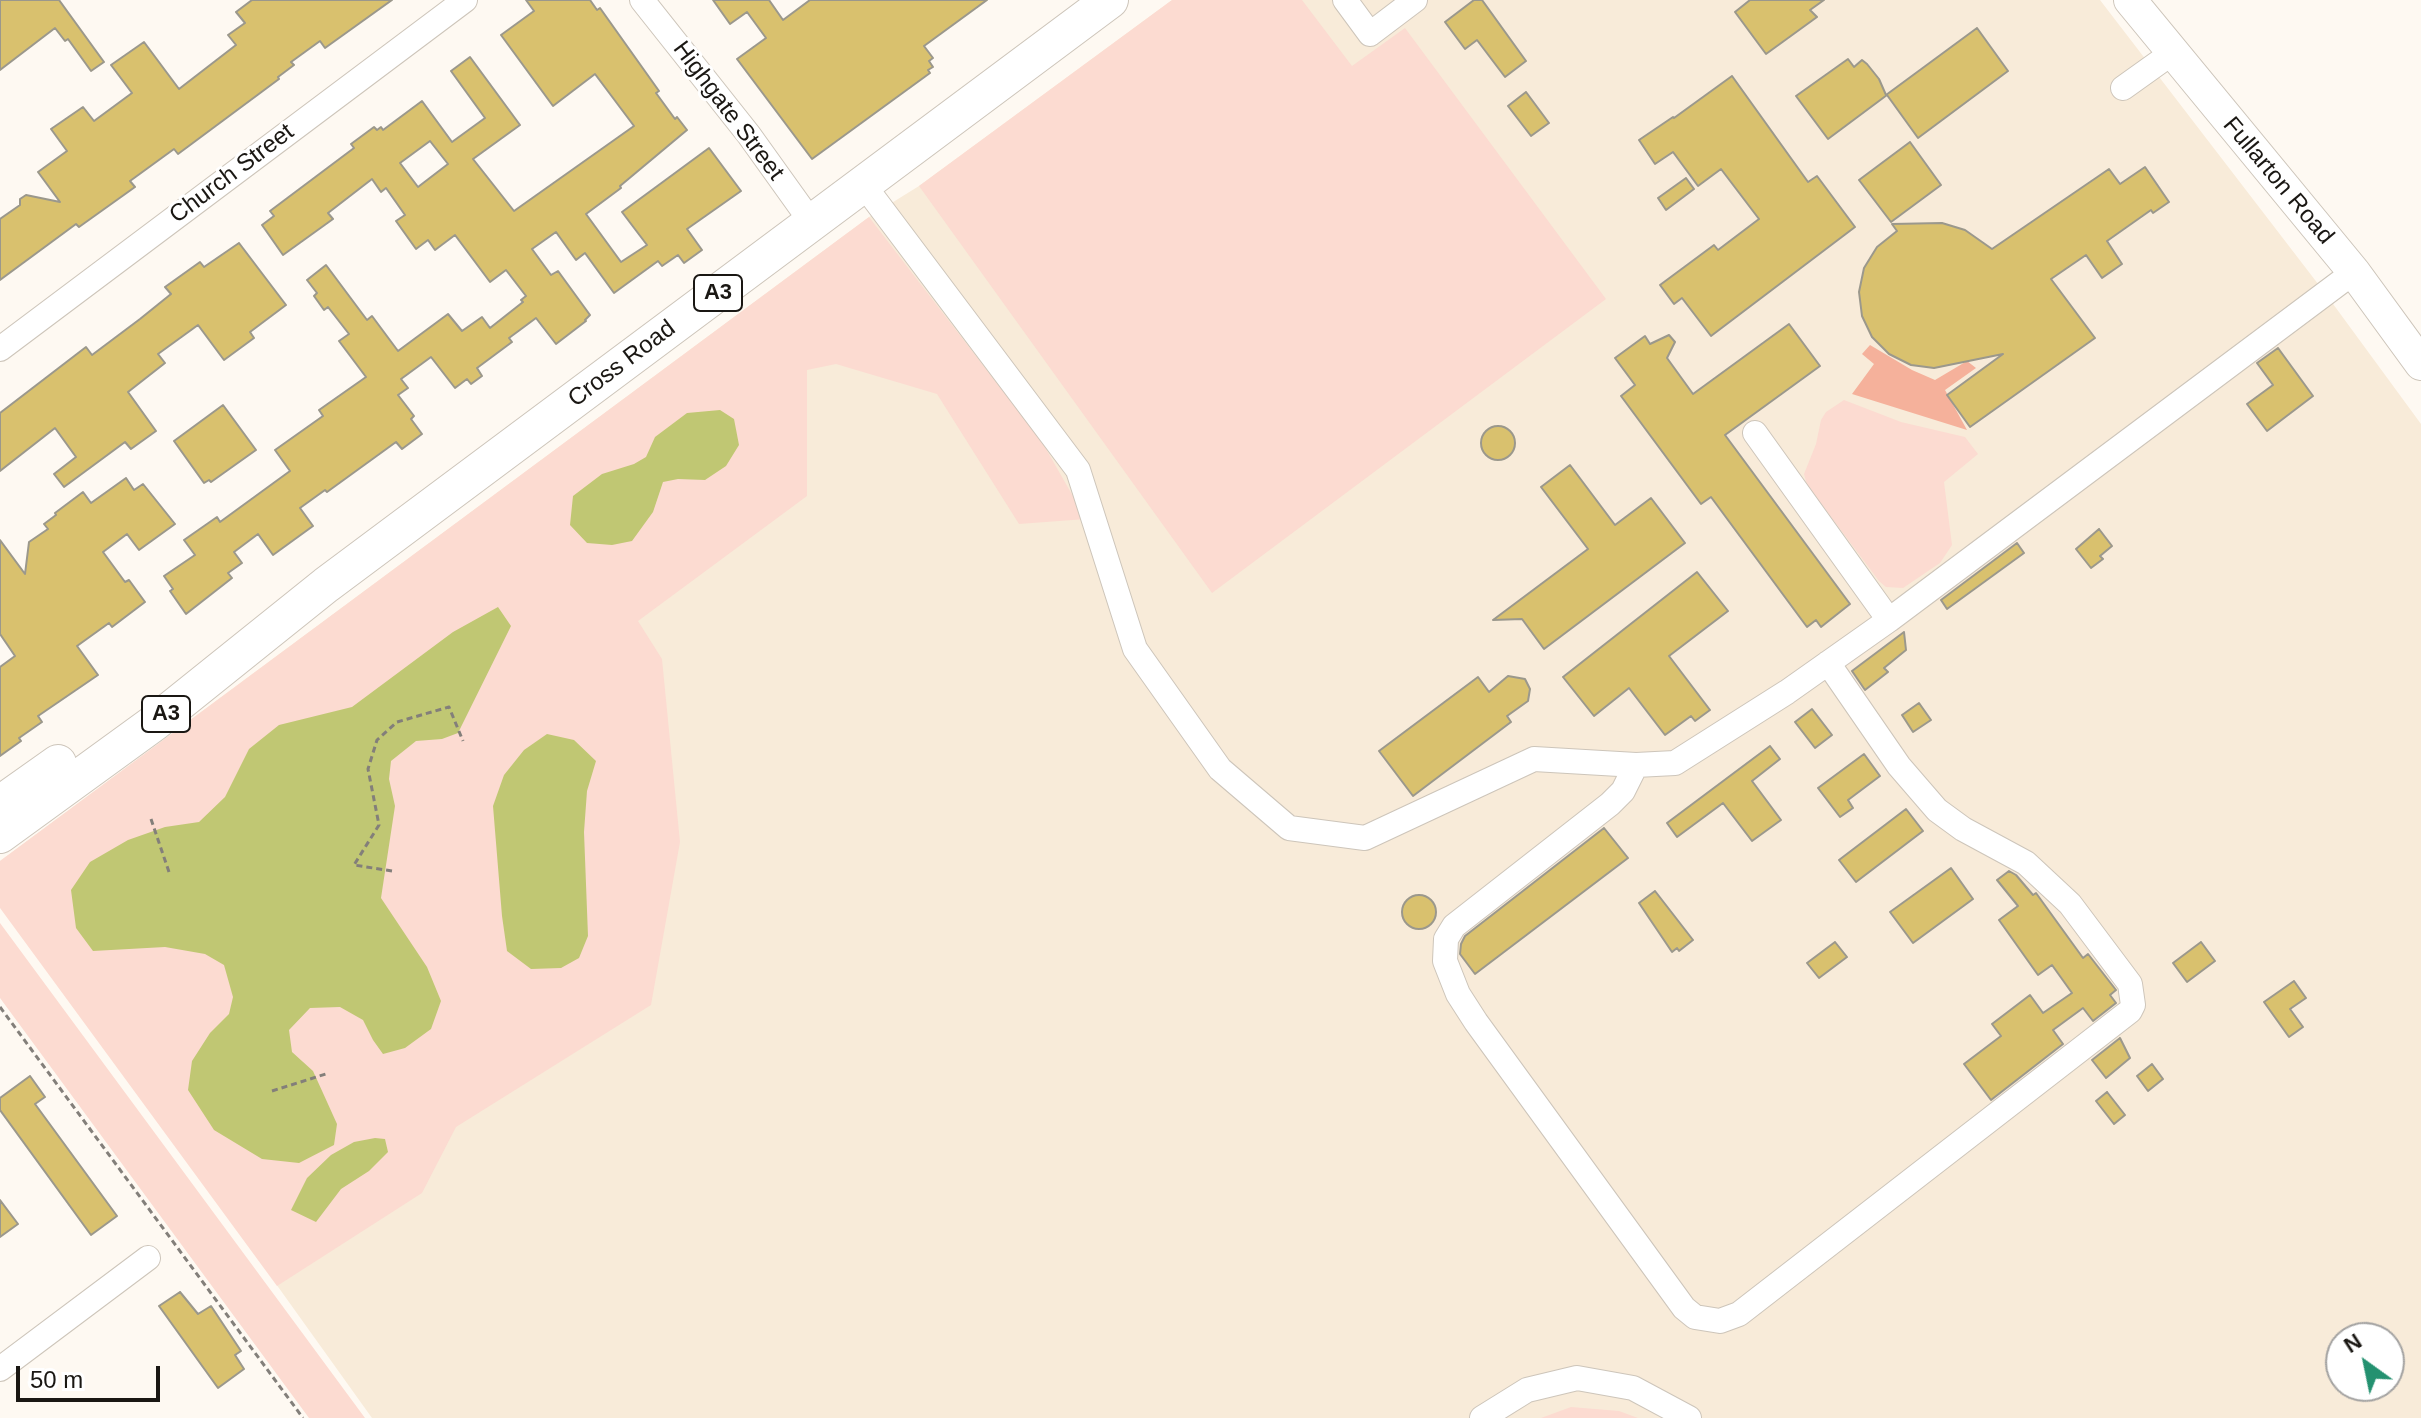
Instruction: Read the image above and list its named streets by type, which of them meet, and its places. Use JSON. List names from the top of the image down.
{
  "streets": {
    "highway": ["A3", "Cross Road"],
    "main road": ["Fullarton Road"],
    "street": ["Highgate Street", "Church Street"]
  },
  "crossings": [
    ["Highgate Street", "Cross Road"]
  ],
  "scale_bar": "50 m",
  "north": "top left"
}
